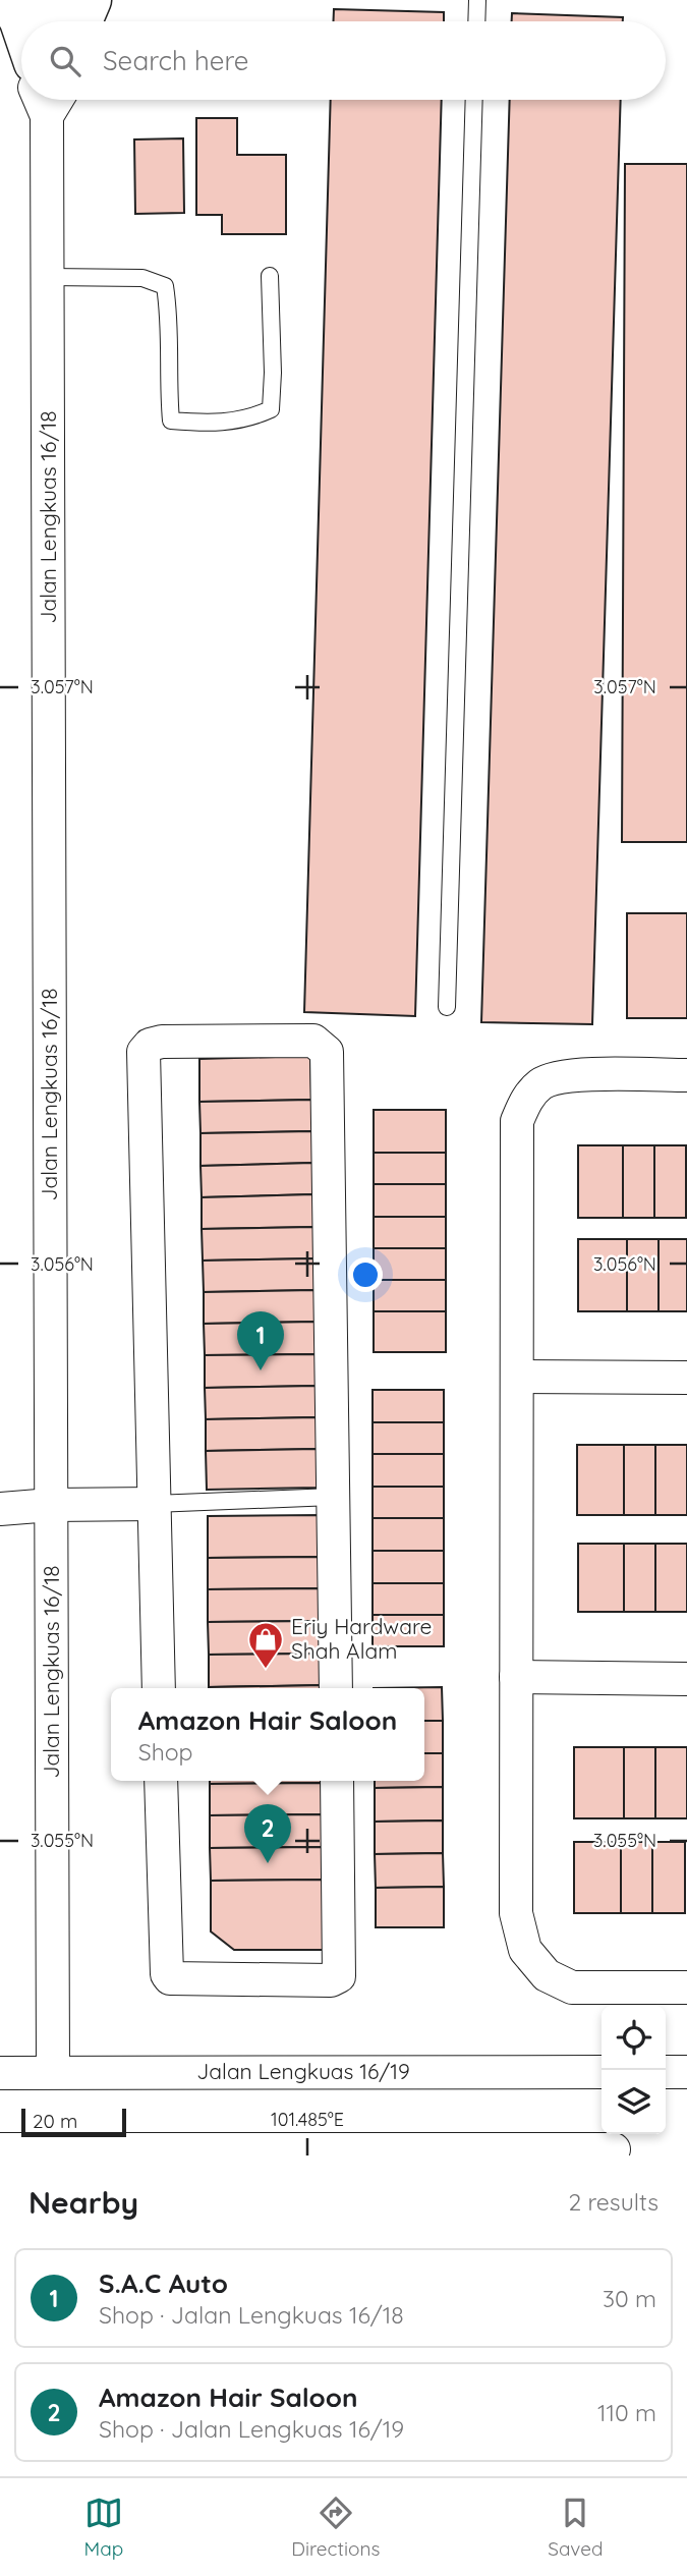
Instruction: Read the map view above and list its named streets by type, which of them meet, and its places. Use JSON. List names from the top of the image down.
{
  "streets": {
    "street": ["Jalan Lengkuas 16/18", "Jalan Lengkuas 16/19"]
  },
  "crossings": [
    ["Jalan Lengkuas 16/18", "Jalan Lengkuas 16/19"]
  ],
  "places": {
    "shop": ["Eriy Hardware Shah Alam"]
  },
  "scale_bar": "20 m",
  "page": {
    "search": "Search here",
    "pins": ["1", "2"],
    "popup": ["Amazon Hair Saloon", "Shop"],
    "scale": "20 m",
    "heading": ["Nearby", "2 results"],
    "list": [
      {
        "mark": "1",
        "name": "S.A.C Auto",
        "note": "Shop · Jalan Lengkuas 16/18",
        "value": "30 m"
      },
      {
        "mark": "2",
        "name": "Amazon Hair Saloon",
        "note": "Shop · Jalan Lengkuas 16/19",
        "value": "110 m"
      }
    ],
    "nav": ["Map", "Directions", "Saved"]
  },
  "coordinates": [
    "3.057°N",
    "3.056°N",
    "3.055°N",
    "101.485°E"
  ]
}
